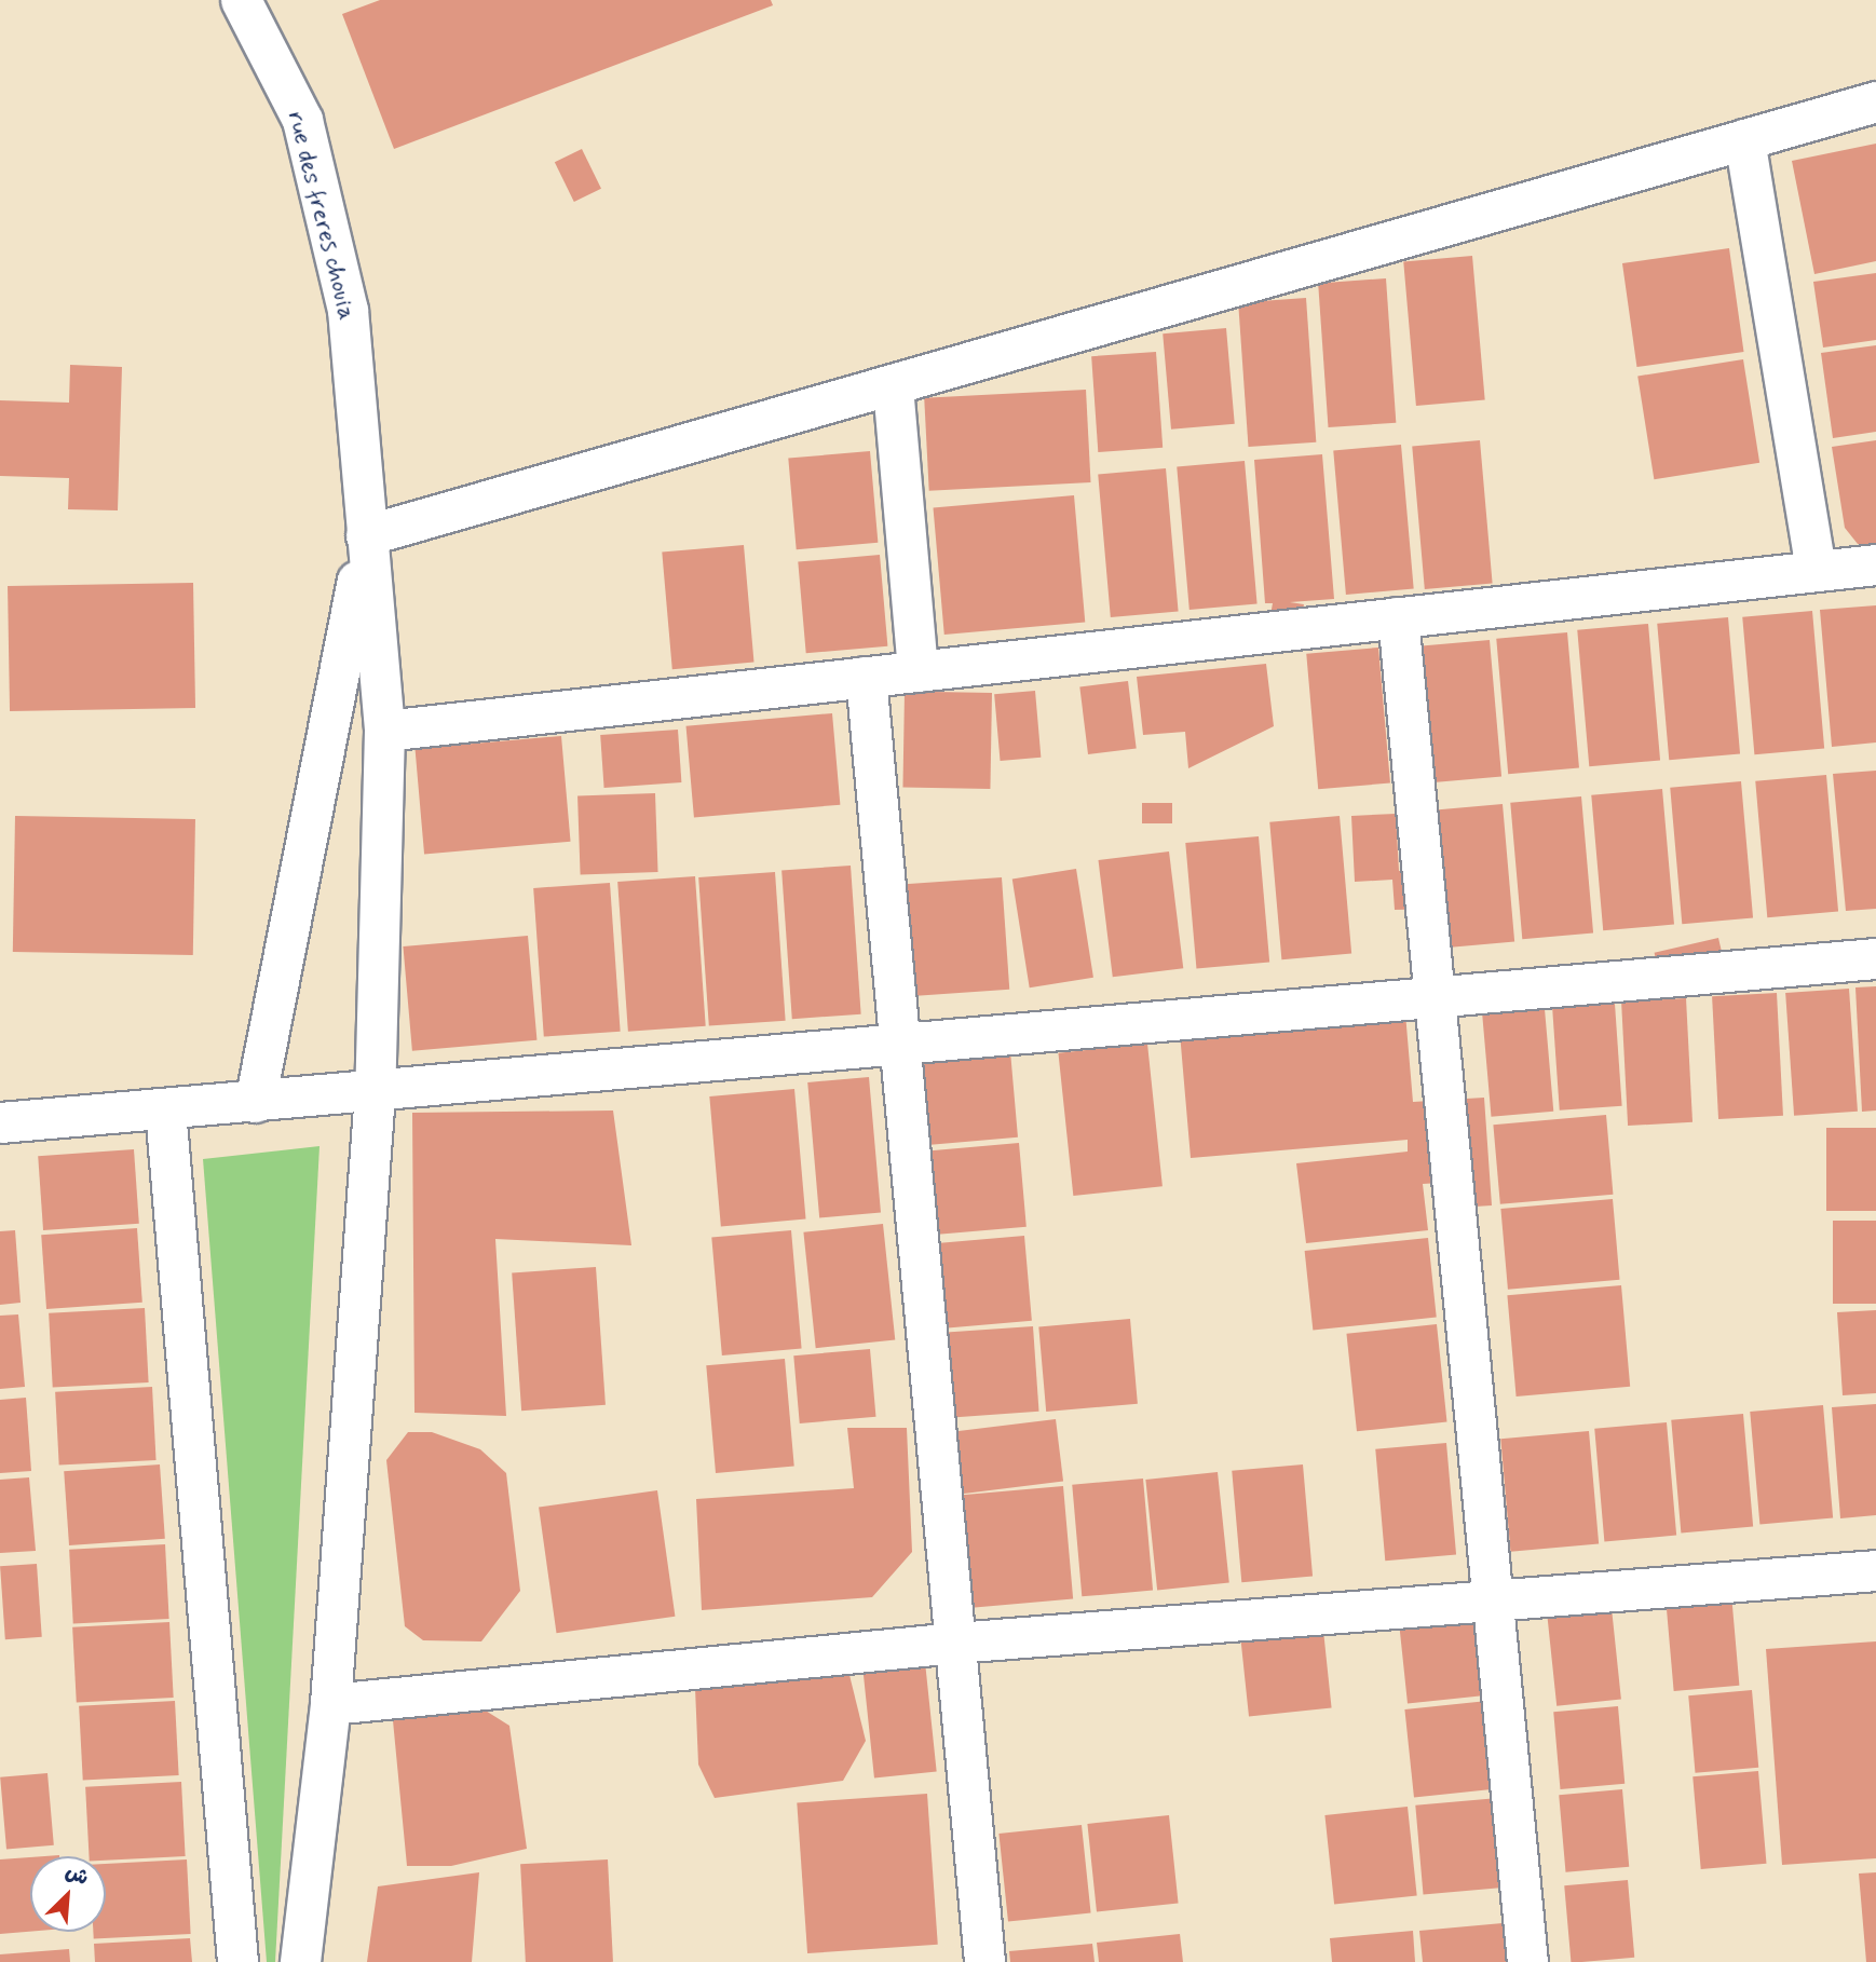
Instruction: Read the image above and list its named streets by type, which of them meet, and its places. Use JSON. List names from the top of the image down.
{
  "streets": {
    "street": ["rue des freres chouia"]
  },
  "north": "top right"
}
